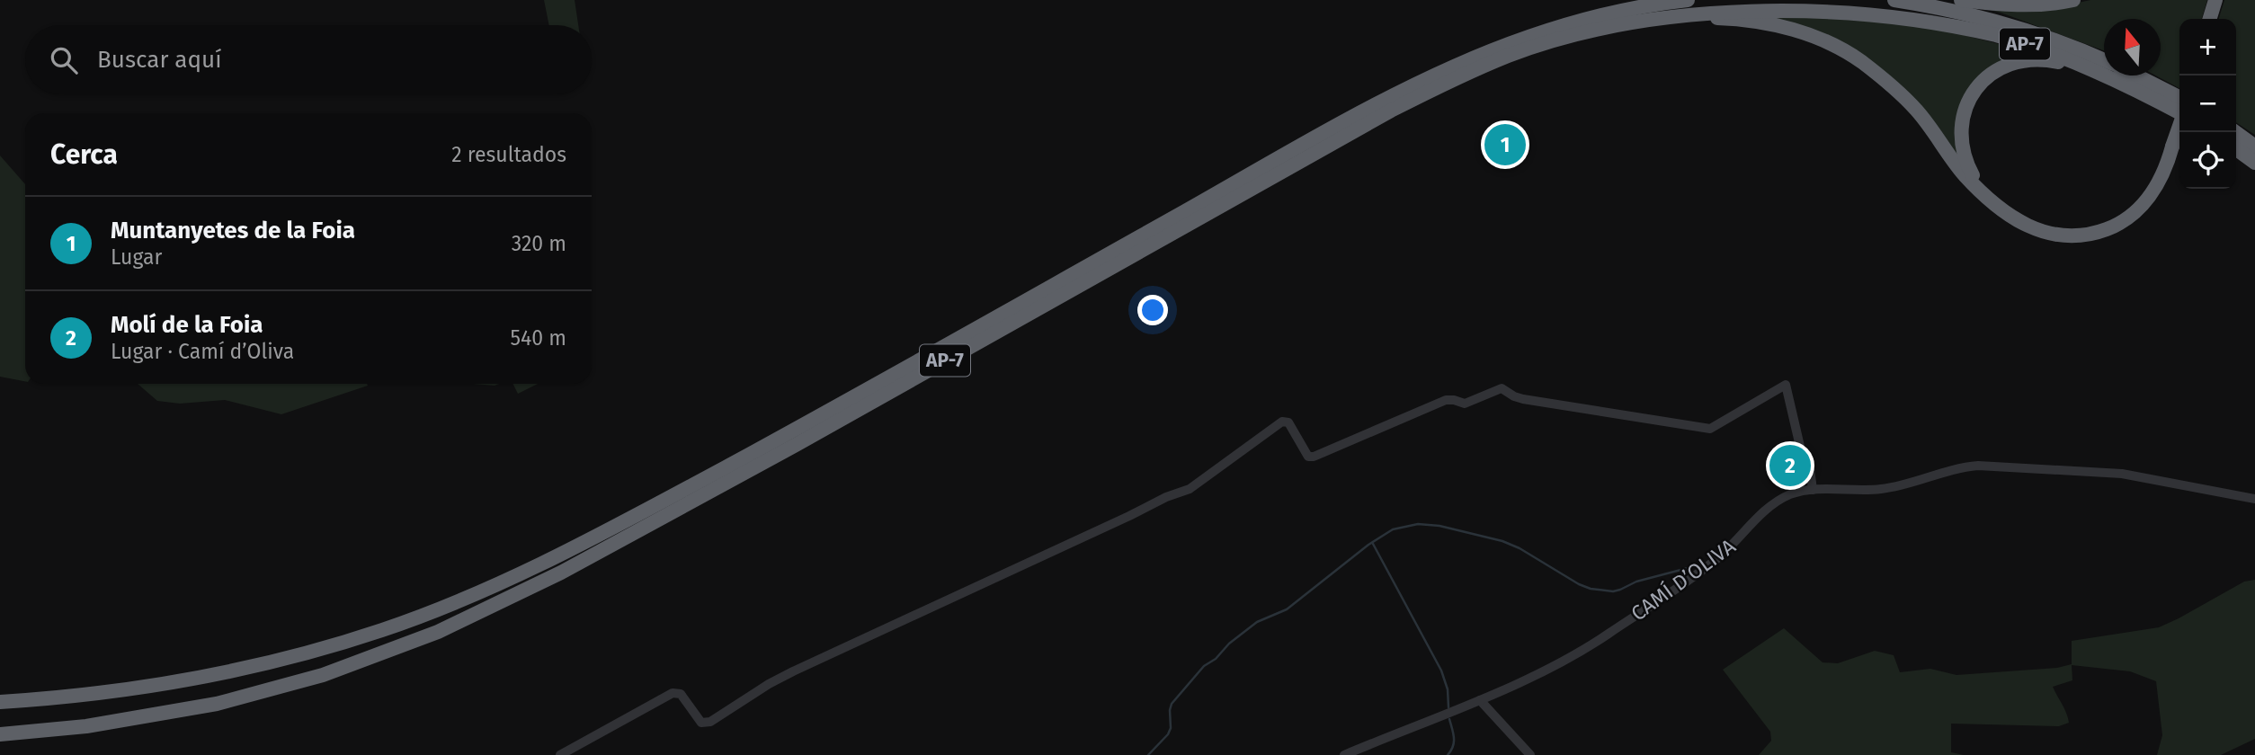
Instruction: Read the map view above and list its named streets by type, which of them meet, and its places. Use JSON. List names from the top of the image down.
{
  "streets": {
    "highway": ["AP-7"],
    "street": ["CAMÍ D’OLIVA"]
  },
  "north": "top",
  "page": {
    "map_buttons": ["+", "−"],
    "search": "Buscar aquí",
    "heading": ["Cerca", "2 resultados"],
    "pins": ["1", "2"],
    "list": [
      {
        "mark": "1",
        "name": "Muntanyetes de la Foia",
        "note": "Lugar",
        "value": "320 m"
      },
      {
        "mark": "2",
        "name": "Molí de la Foia",
        "note": "Lugar · Camí d’Oliva",
        "value": "540 m"
      }
    ]
  }
}
